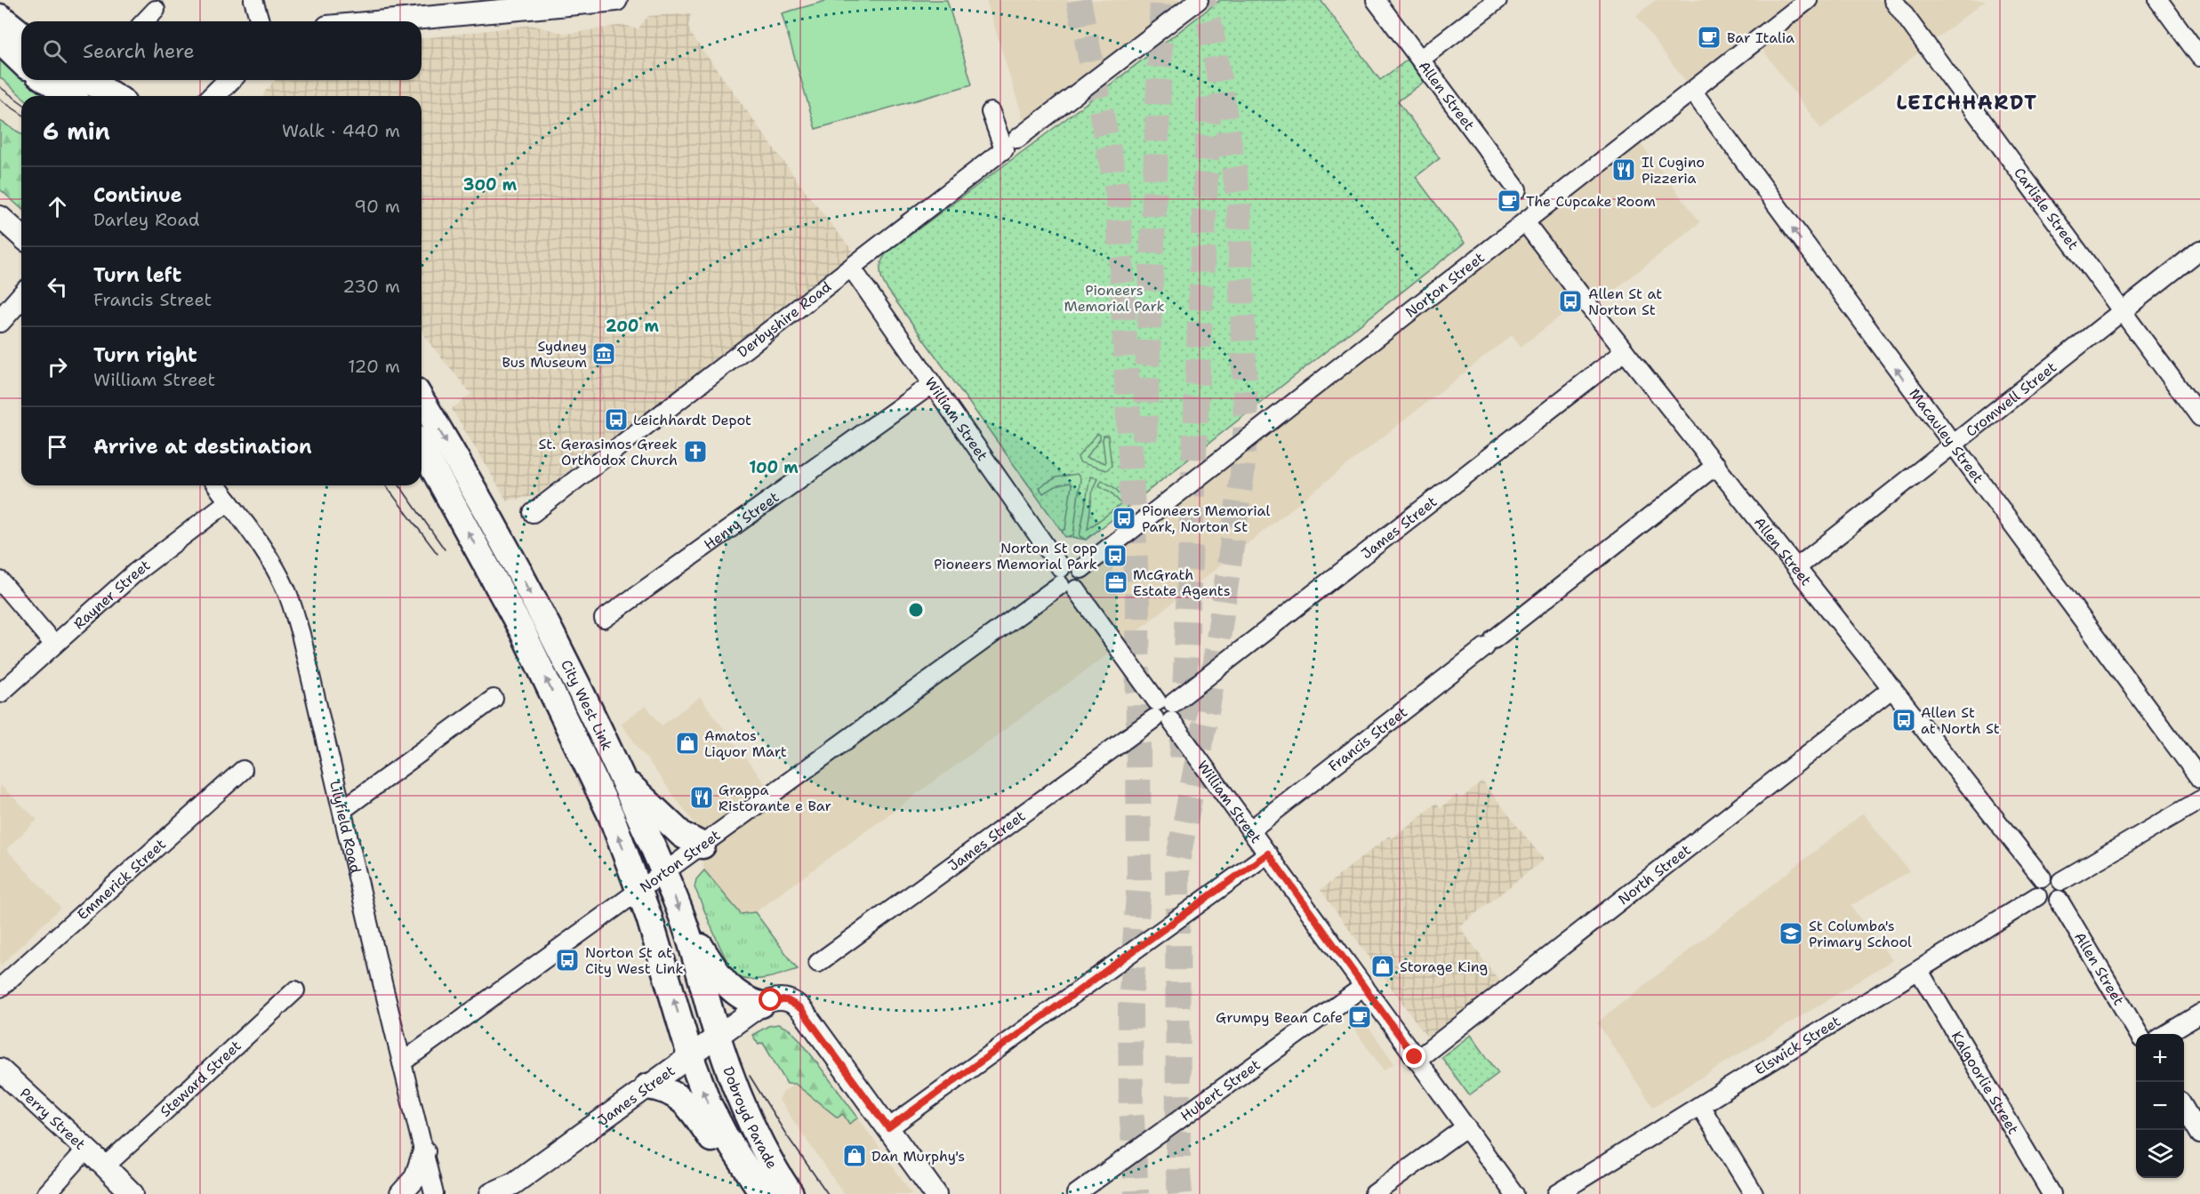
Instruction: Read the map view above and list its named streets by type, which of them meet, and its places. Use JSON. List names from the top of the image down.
{
  "streets": {
    "highway": ["City West Link", "Dobroyd Parade"],
    "main road": ["James Street", "Perry Street"],
    "street": [
      "Allen Street",
      "Carlisle Street",
      "Norton Street",
      "Derbyshire Road",
      "Cromwell Street",
      "William Street",
      "Macauley Street",
      "Henry Street",
      "Rayner Street",
      "Francis Street",
      "Lilyfield Road",
      "North Street",
      "Emmerick Street",
      "Elswick Street",
      "Steward Street",
      "Kalgoorlie Street",
      "Hubert Street"
    ]
  },
  "crossings": [
    ["Allen Street", "Norton Street"],
    ["Allen Street", "Cromwell Street"],
    ["Allen Street", "James Street"],
    ["Allen Street", "Francis Street"],
    ["Allen Street", "North Street"],
    ["Allen Street", "Elswick Street"],
    ["Carlisle Street", "Cromwell Street"],
    ["Norton Street", "William Street"],
    ["Norton Street", "Macauley Street"],
    ["Norton Street", "City West Link"],
    ["Norton Street", "Lilyfield Road"],
    ["Derbyshire Road", "William Street"],
    ["Cromwell Street", "Macauley Street"],
    ["William Street", "Henry Street"],
    ["William Street", "James Street"],
    ["William Street", "Francis Street"],
    ["William Street", "North Street"],
    ["William Street", "Hubert Street"],
    ["James Street", "City West Link"],
    ["James Street", "Dobroyd Parade"],
    ["Rayner Street", "Lilyfield Road"],
    ["City West Link", "Dobroyd Parade"],
    ["Elswick Street", "Kalgoorlie Street"],
    ["Steward Street", "Perry Street"]
  ],
  "one_way": ["Macauley Street"],
  "districts": ["LEICHHARDT"],
  "parks": ["Pioneers Memorial Park"],
  "places": {
    "cafe": ["Bar Italia", "The Cupcake Room", "Grumpy Bean Cafe"],
    "restaurant": ["Il Cugino Pizzeria", "Grappa Ristorante e Bar"],
    "bus stop": [
      "Allen St at Norton St",
      "Leichhardt Depot",
      "Pioneers Memorial Park, Norton St",
      "Norton St opp Pioneers Memorial Park",
      "Allen St at North St",
      "Norton St at City West Link"
    ],
    "museum": ["Sydney Bus Museum"],
    "church": ["St. Gerasimos Greek Orthodox Church"],
    "office": ["McGrath Estate Agents"],
    "shop": ["Amatos Liquor Mart", "Storage King", "Dan Murphy's"],
    "school or university": ["St Columba's Primary School"]
  },
  "page": {
    "search": "Search here",
    "heading": ["6 min", "Walk · 440 m"],
    "list": [
      ["Continue", "Darley Road", "90 m"],
      ["Turn left", "Francis Street", "230 m"],
      ["Turn right", "William Street", "120 m"],
      "Arrive at destination"
    ],
    "map_buttons": ["+", "−"]
  },
  "rings": ["300 m", "200 m", "100 m"]
}
